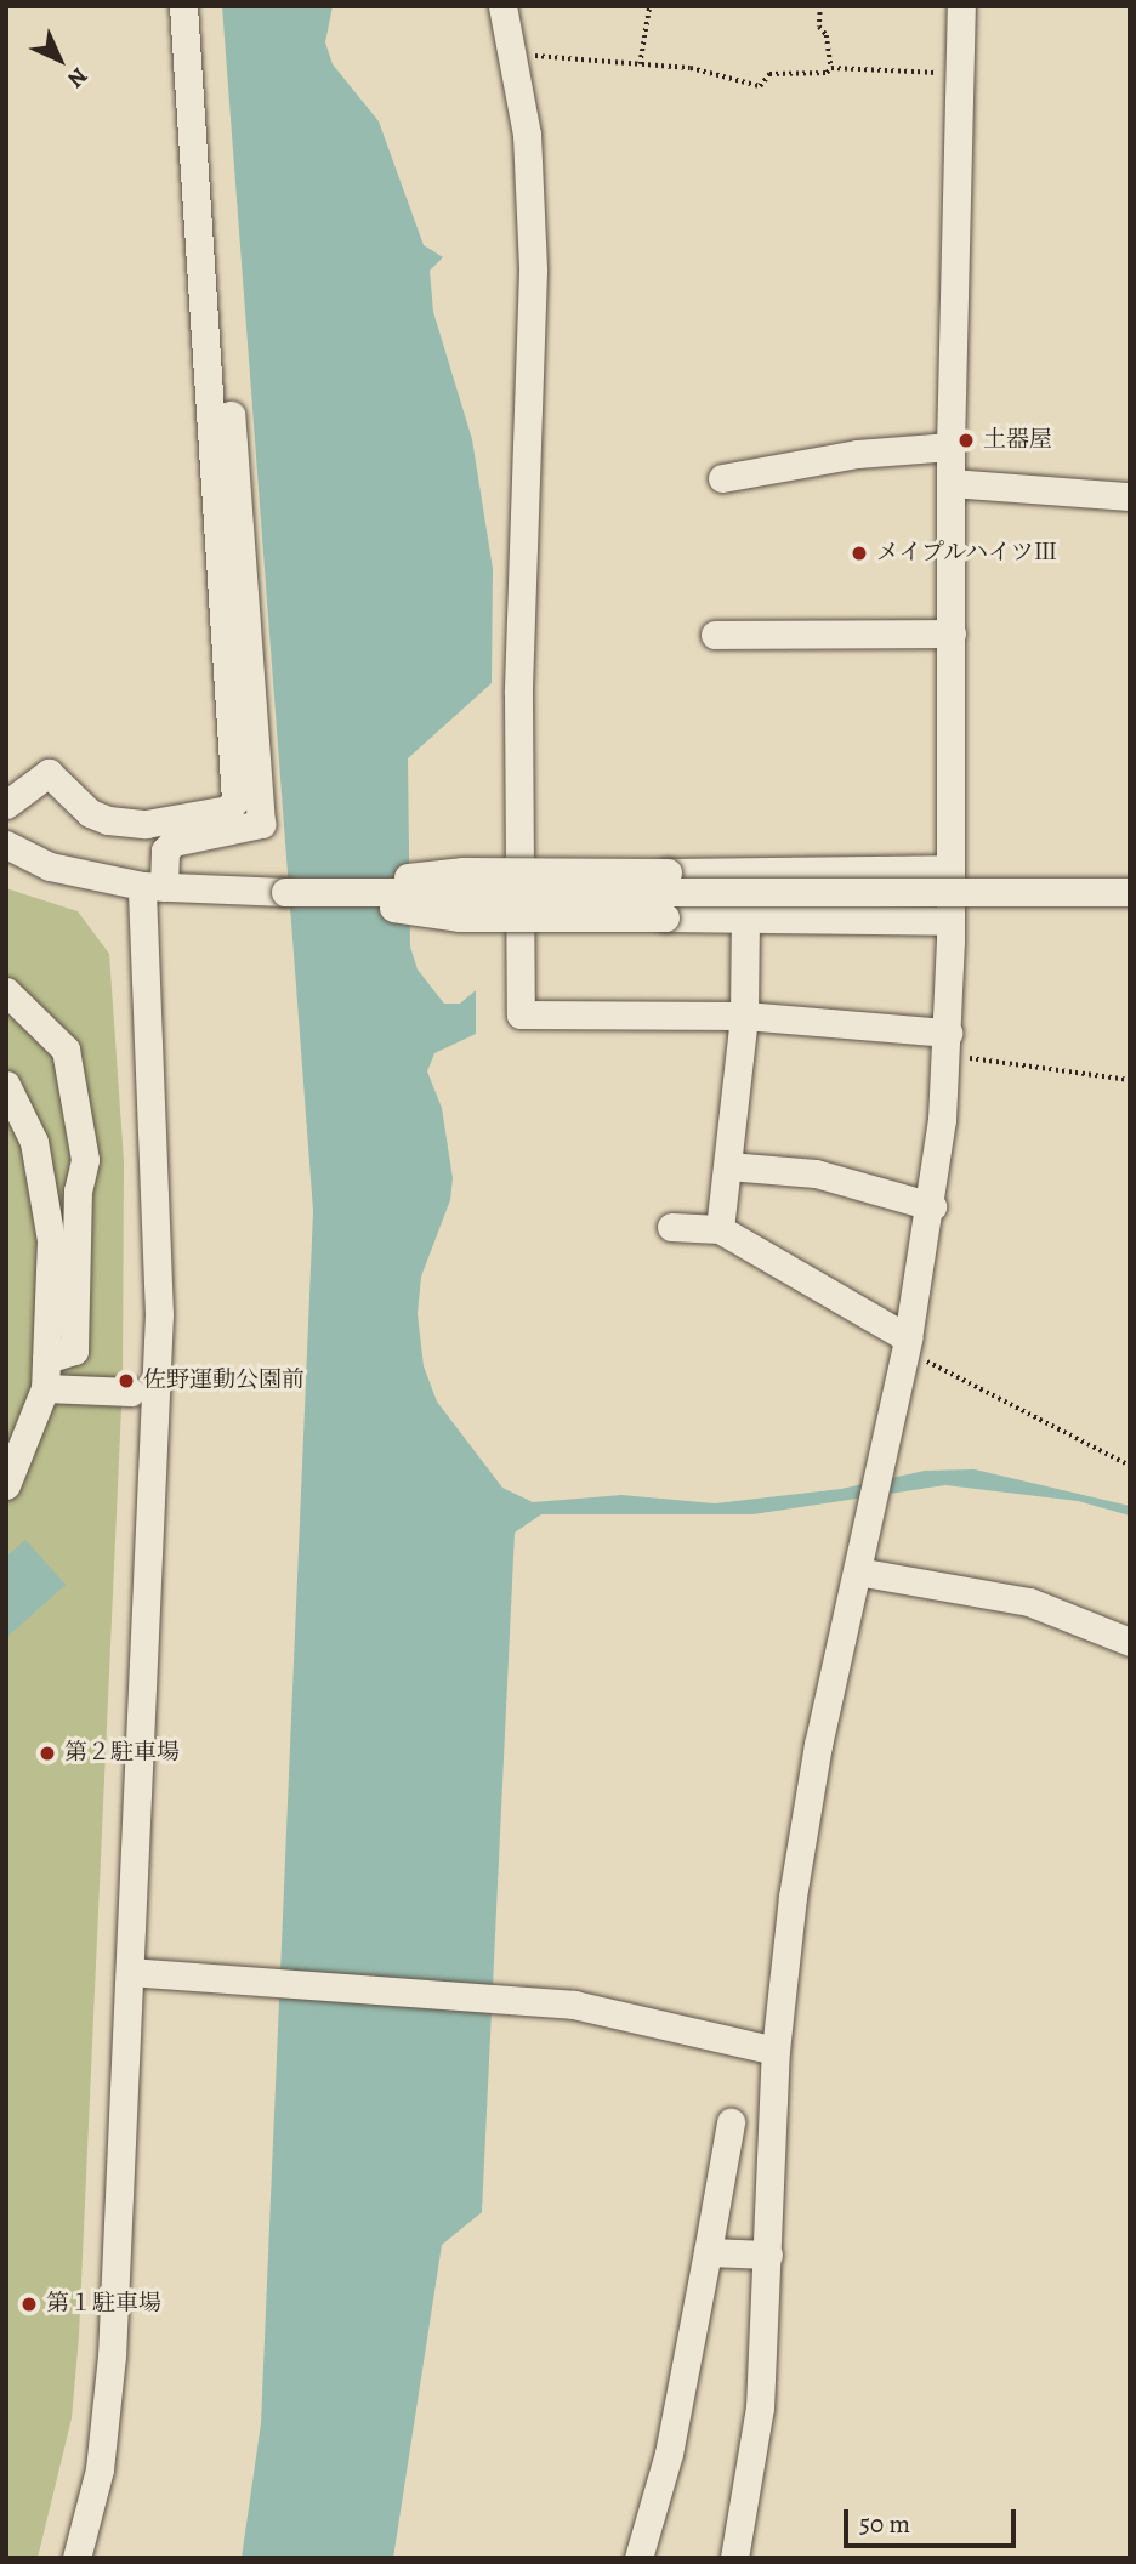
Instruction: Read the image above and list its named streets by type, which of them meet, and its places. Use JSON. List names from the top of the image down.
{
  "places": [
    "土器屋",
    "メイプルハイツⅢ",
    "佐野運動公園前",
    "第２駐車場",
    "第１駐車場"
  ],
  "scale_bar": "50 m",
  "north": "bottom right"
}
